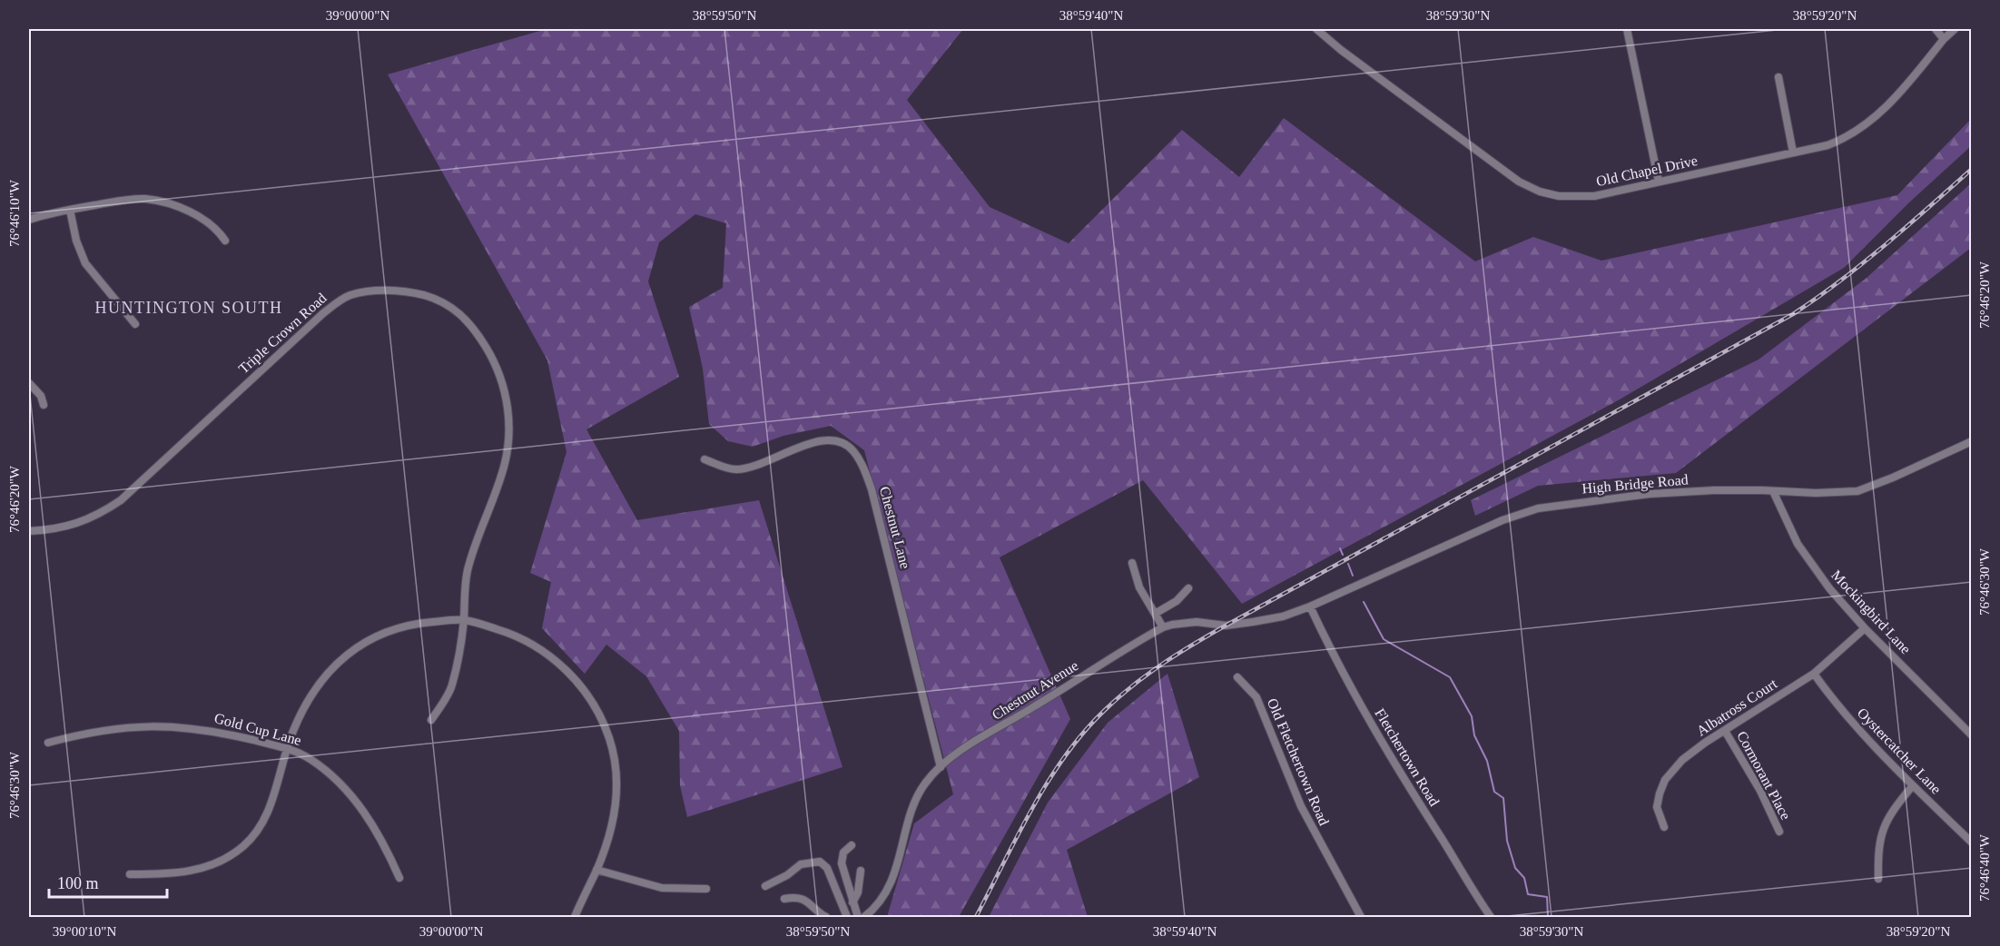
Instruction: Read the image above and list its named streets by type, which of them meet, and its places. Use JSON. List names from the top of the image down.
{
  "streets": {
    "street": [
      "Old Chapel Drive",
      "Triple Crown Road",
      "High Bridge Road",
      "Chestnut Lane",
      "Mockingbird Lane",
      "Chestnut Avenue",
      "Albatross Court",
      "Gold Cup Lane",
      "Oystercatcher Lane",
      "Fletchertown Road",
      "Old Fletchertown Road",
      "Cormorant Place"
    ]
  },
  "crossings": [
    ["High Bridge Road", "Mockingbird Lane"],
    ["High Bridge Road", "Chestnut Avenue"],
    ["High Bridge Road", "Fletchertown Road"],
    ["Chestnut Lane", "Chestnut Avenue"],
    ["Mockingbird Lane", "Albatross Court"],
    ["Chestnut Avenue", "Fletchertown Road"],
    ["Albatross Court", "Oystercatcher Lane"],
    ["Albatross Court", "Cormorant Place"]
  ],
  "districts": ["HUNTINGTON SOUTH"],
  "scale_bar": "100 m",
  "coordinates": [
    "39°00'00\"N",
    "38°59'50\"N",
    "38°59'40\"N",
    "38°59'30\"N",
    "38°59'20\"N",
    "76°46'10\"W",
    "76°46'20\"W",
    "76°46'30\"W",
    "76°46'40\"W",
    "39°00'10\"N"
  ]
}
